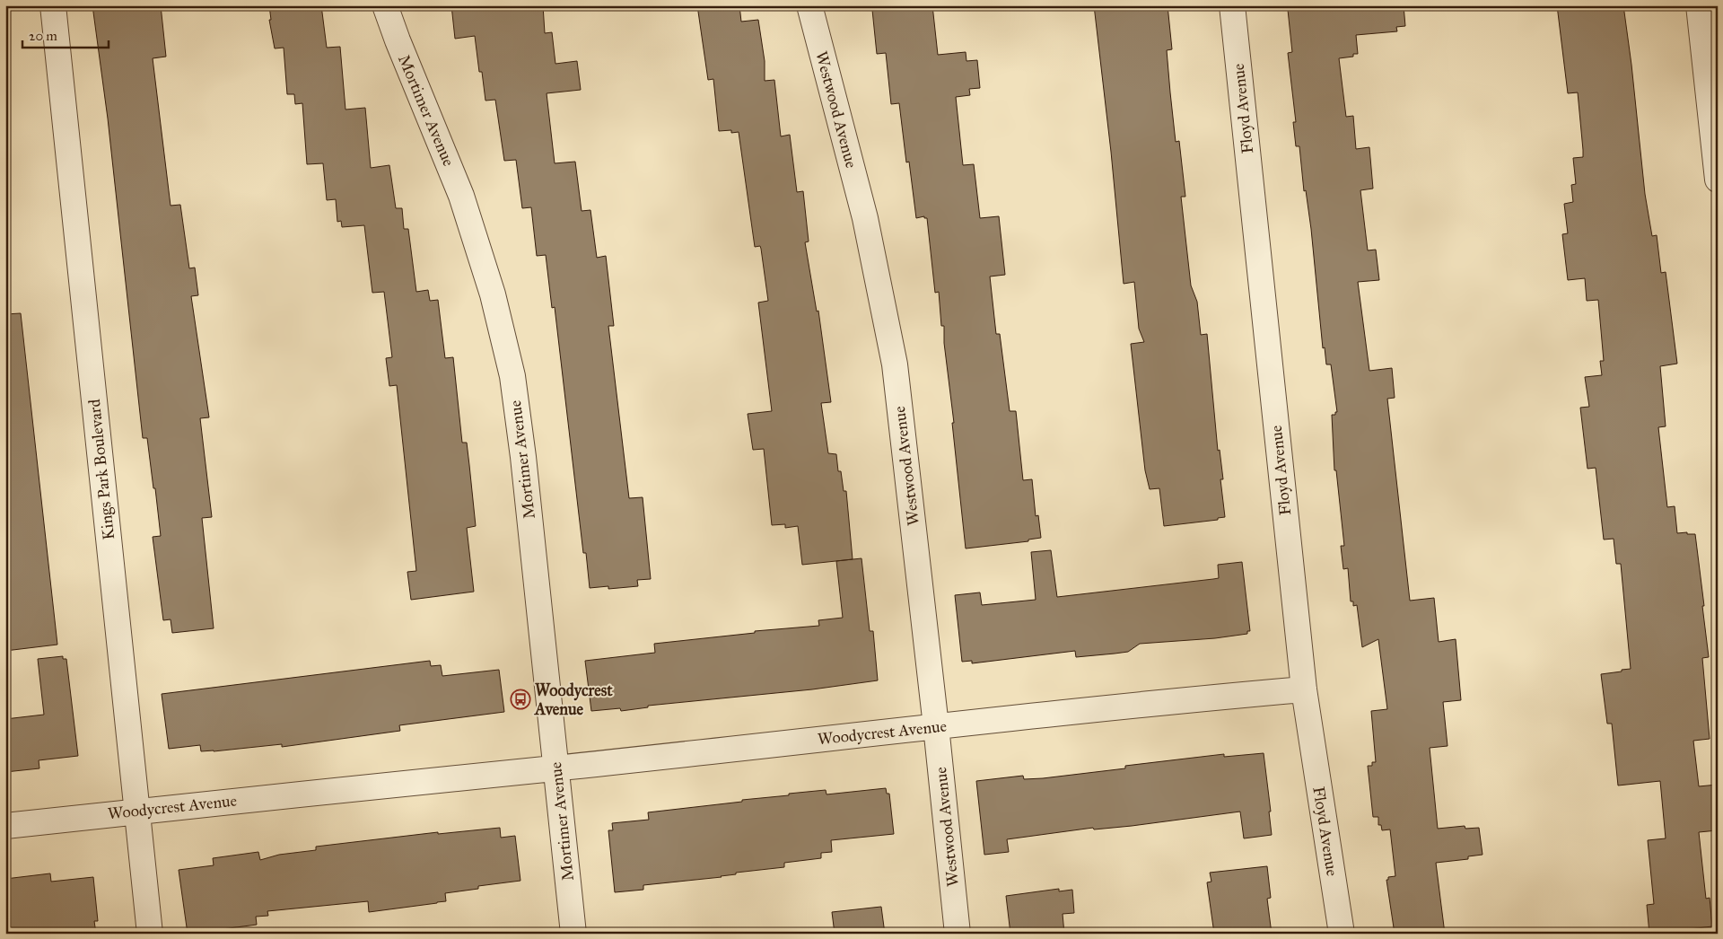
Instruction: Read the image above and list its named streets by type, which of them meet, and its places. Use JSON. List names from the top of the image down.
{
  "streets": {
    "street": [
      "Floyd Avenue",
      "Westwood Avenue",
      "Mortimer Avenue",
      "Kings Park Boulevard",
      "Woodycrest Avenue"
    ]
  },
  "crossings": [
    ["Floyd Avenue", "Woodycrest Avenue"],
    ["Westwood Avenue", "Woodycrest Avenue"],
    ["Mortimer Avenue", "Woodycrest Avenue"],
    ["Kings Park Boulevard", "Woodycrest Avenue"]
  ],
  "places": {
    "bus stop": ["Woodycrest Avenue"]
  },
  "scale_bar": "20 m"
}
